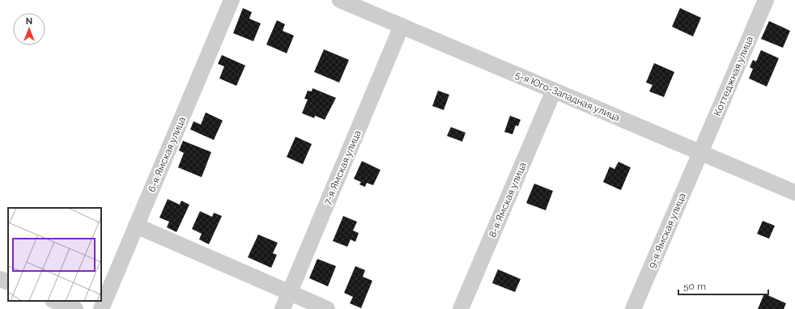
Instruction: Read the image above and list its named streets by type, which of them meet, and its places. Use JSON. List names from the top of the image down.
{
  "streets": {
    "street": [
      "Коттеджная улица",
      "5-я Юго-Западная улица",
      "6-я Ямская улица",
      "7-я Ямская улица",
      "8-я Ямская улица",
      "9-я Ямская улица"
    ]
  },
  "crossings": [
    ["Коттеджная улица", "5-я Юго-Западная улица"],
    ["Коттеджная улица", "9-я Ямская улица"],
    ["5-я Юго-Западная улица", "7-я Ямская улица"],
    ["5-я Юго-Западная улица", "8-я Ямская улица"],
    ["5-я Юго-Западная улица", "9-я Ямская улица"]
  ],
  "scale_bar": "50 m",
  "north": "top"
}
